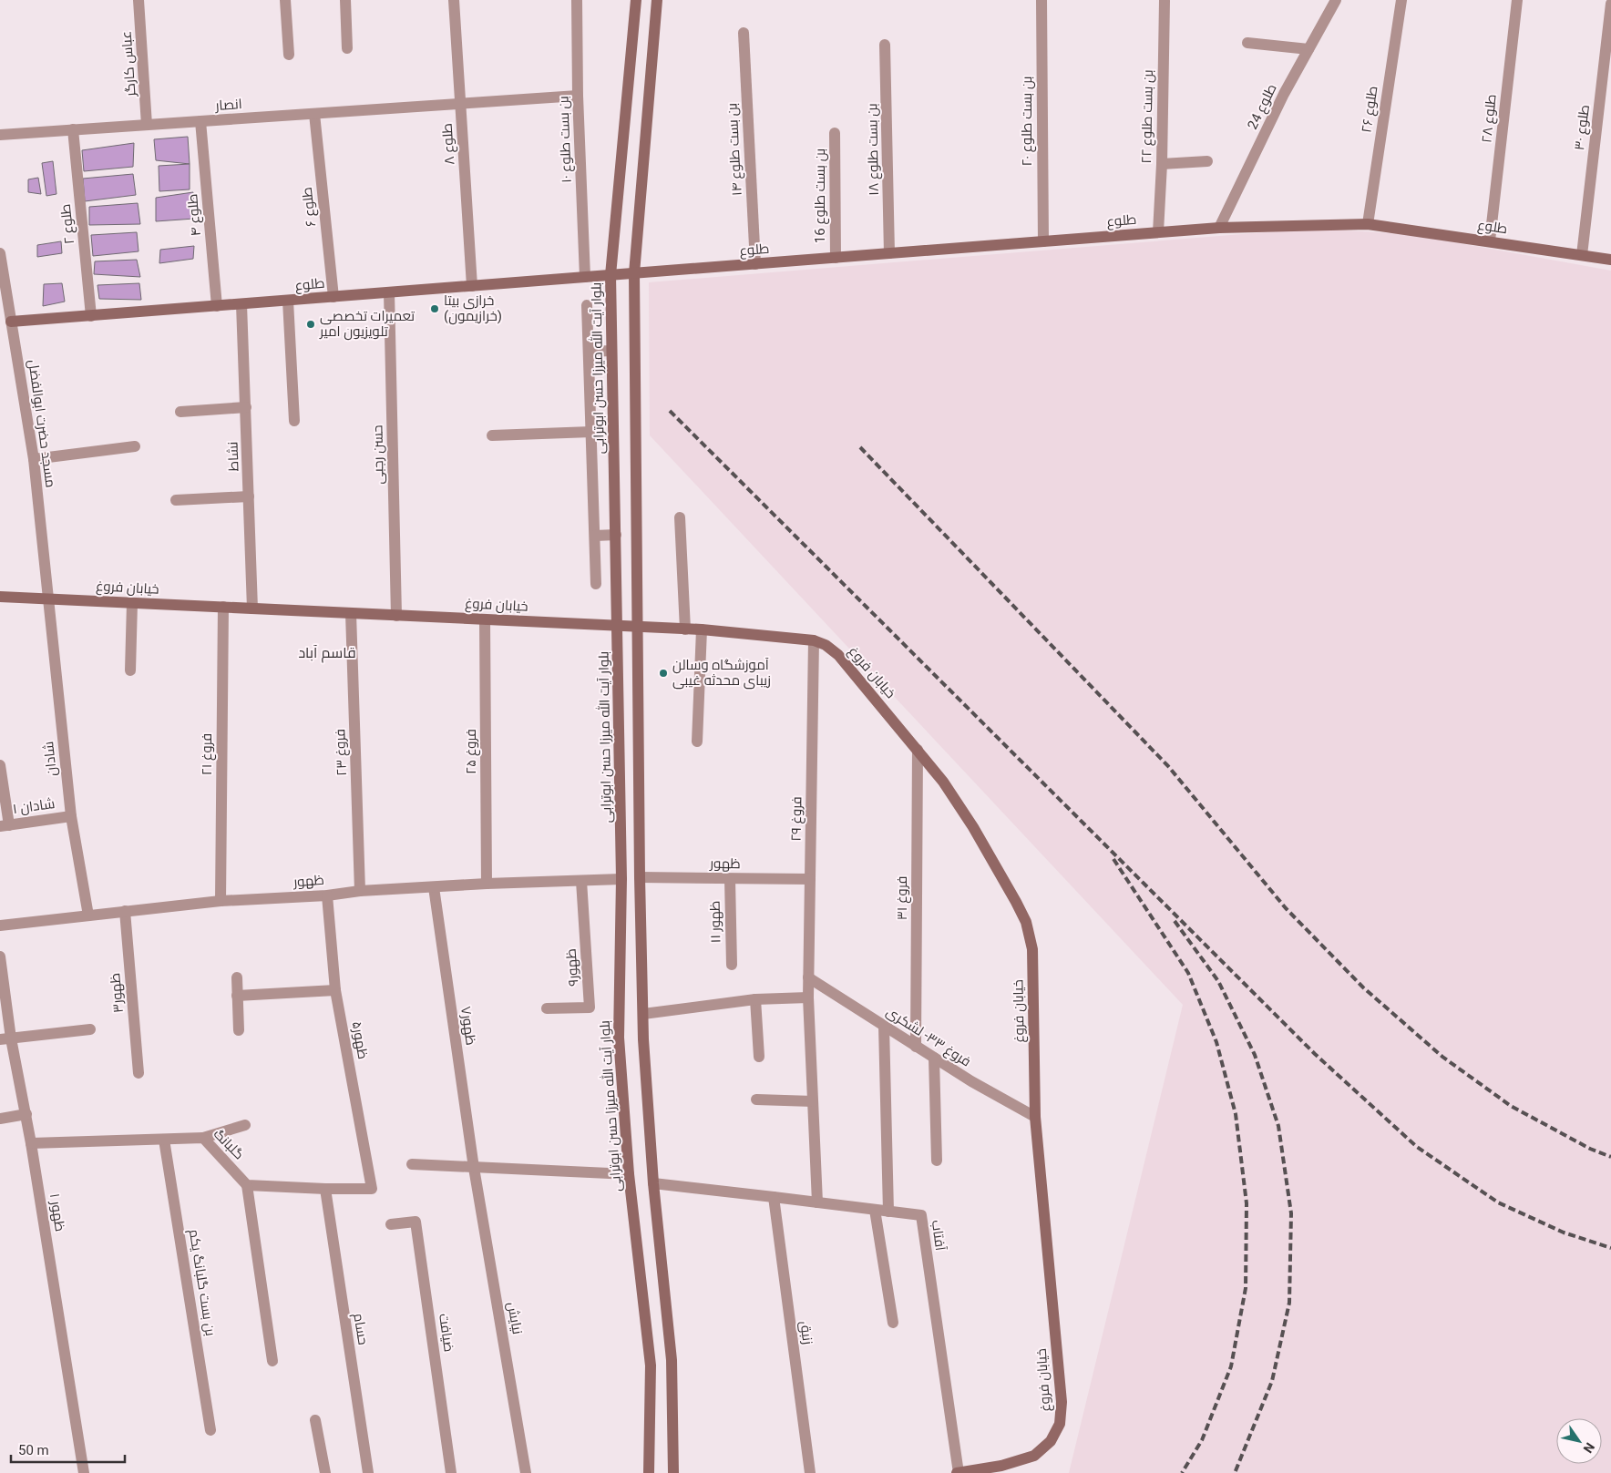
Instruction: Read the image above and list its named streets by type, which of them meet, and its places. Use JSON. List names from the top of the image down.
{
  "streets": {
    "street": [
      "عباس کارگر",
      "انصار",
      "طلوع 24",
      "طلوع ۲۶",
      "بن بست طلوع ۲۲",
      "طلوع ۲۸",
      "بن بست طلوع ۲۰",
      "طلوع ۳۰",
      "بن بست طلوع ۱۰",
      "طلوع ۸",
      "بن بست طلوع ۱۴",
      "بن بست طلوع ۱۸",
      "بن بست طلوع 16",
      "طلوع ۶",
      "طلوع ۴",
      "طلوع",
      "طلوع ۲",
      "بلوار آیت الله میرزا حسن ابوترابی",
      "مسجد حضرت ابوالفضل",
      "حسن رجبی",
      "نشاط",
      "خیابان فروغ",
      "فروغ ۲۵",
      "فروغ ۲۳",
      "فروغ ۲۱",
      "شادان",
      "شادان ۱",
      "فروغ ۲۹",
      "ظهور",
      "فروغ ۳۱",
      "ظهور ۱۱",
      "ظهور۹",
      "ظهور۳",
      "ظهور۷",
      "فروغ ۳۳- لشکری",
      "ظهور۵",
      "گلبانگ",
      "ظهور ۱",
      "آفتاب",
      "بن بست گلبانگ یکم",
      "نيايش",
      "حسام",
      "ضیافت",
      "زنبق"
    ]
  },
  "crossings": [
    ["عباس کارگر", "انصار"],
    ["انصار", "بن بست طلوع ۱۰"],
    ["انصار", "طلوع ۸"],
    ["انصار", "طلوع ۶"],
    ["انصار", "طلوع ۴"],
    ["انصار", "طلوع ۲"],
    ["طلوع 24", "طلوع"],
    ["طلوع ۲۶", "طلوع"],
    ["بن بست طلوع ۲۲", "طلوع"],
    ["طلوع ۲۸", "طلوع"],
    ["بن بست طلوع ۲۰", "طلوع"],
    ["طلوع ۳۰", "طلوع"],
    ["بن بست طلوع ۱۰", "طلوع"],
    ["طلوع ۸", "طلوع"],
    ["بن بست طلوع ۱۴", "طلوع"],
    ["بن بست طلوع ۱۸", "طلوع"],
    ["بن بست طلوع 16", "طلوع"],
    ["طلوع ۶", "طلوع"],
    ["طلوع ۴", "طلوع"],
    ["طلوع", "طلوع ۲"],
    ["طلوع", "بلوار آیت الله میرزا حسن ابوترابی"],
    ["طلوع", "مسجد حضرت ابوالفضل"],
    ["طلوع", "حسن رجبی"],
    ["طلوع", "نشاط"],
    ["بلوار آیت الله میرزا حسن ابوترابی", "خیابان فروغ"],
    ["بلوار آیت الله میرزا حسن ابوترابی", "ظهور"],
    ["مسجد حضرت ابوالفضل", "خیابان فروغ"],
    ["مسجد حضرت ابوالفضل", "شادان"],
    ["حسن رجبی", "خیابان فروغ"],
    ["نشاط", "خیابان فروغ"],
    ["خیابان فروغ", "فروغ ۲۵"],
    ["خیابان فروغ", "فروغ ۲۳"],
    ["خیابان فروغ", "فروغ ۲۱"],
    ["خیابان فروغ", "شادان"],
    ["خیابان فروغ", "فروغ ۲۹"],
    ["خیابان فروغ", "فروغ ۳۱"],
    ["خیابان فروغ", "فروغ ۳۳- لشکری"],
    ["خیابان فروغ", "آفتاب"],
    ["فروغ ۲۵", "ظهور"],
    ["فروغ ۲۳", "ظهور"],
    ["فروغ ۲۱", "ظهور"],
    ["شادان", "شادان ۱"],
    ["شادان", "ظهور"],
    ["فروغ ۲۹", "ظهور"],
    ["فروغ ۲۹", "فروغ ۳۳- لشکری"],
    ["فروغ ۲۹", "آفتاب"],
    ["ظهور", "ظهور ۱۱"],
    ["ظهور", "ظهور۹"],
    ["ظهور", "ظهور۳"],
    ["ظهور", "ظهور۷"],
    ["ظهور", "ظهور۵"],
    ["فروغ ۳۱", "فروغ ۳۳- لشکری"],
    ["ظهور۷", "نيايش"],
    ["ظهور۵", "حسام"],
    ["گلبانگ", "ظهور ۱"],
    ["گلبانگ", "بن بست گلبانگ یکم"],
    ["آفتاب", "زنبق"]
  ],
  "districts": ["قاسم آباد"],
  "places": ["خرازی بیتا (خرازیمون)", "تعمیرات تخصصی تلویزیون امیر", "آموزشگاه وسالن زیبای محدثه غیبی"],
  "scale_bar": "50 m",
  "north": "bottom right"
}
